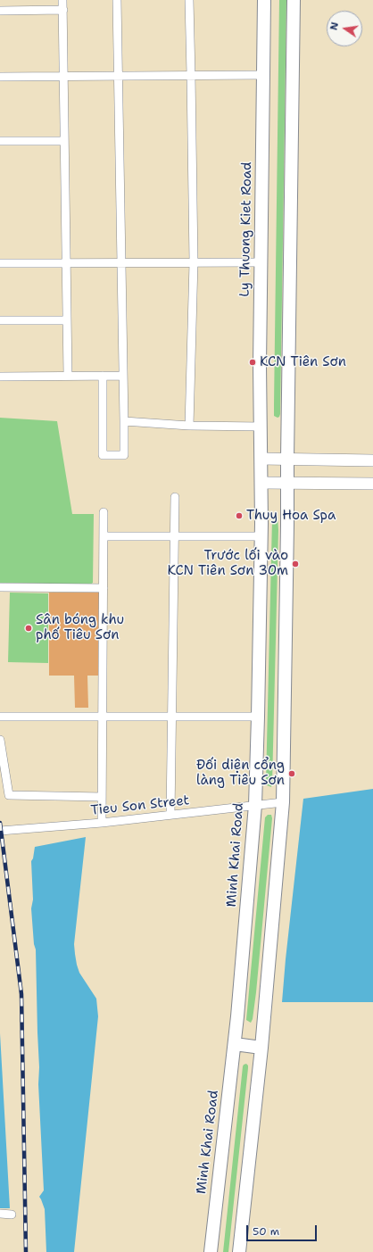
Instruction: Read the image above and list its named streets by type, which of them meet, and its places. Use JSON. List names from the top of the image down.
{
  "streets": {
    "main road": ["Ly Thuong Kiet Road", "Minh Khai Road"],
    "street": ["Tieu Son Street"]
  },
  "crossings": [
    ["Ly Thuong Kiet Road", "Minh Khai Road"],
    ["Tieu Son Street", "Minh Khai Road"]
  ],
  "places": [
    "KCN Tiên Sơn",
    "Thuy Hoa Spa",
    "Trước lối vào KCN Tiên Sơn 30m",
    "Sân bóng khu phố Tiêu Sơn",
    "Đối diện cổng làng Tiêu Sơn"
  ],
  "scale_bar": "50 m",
  "north": "left"
}
